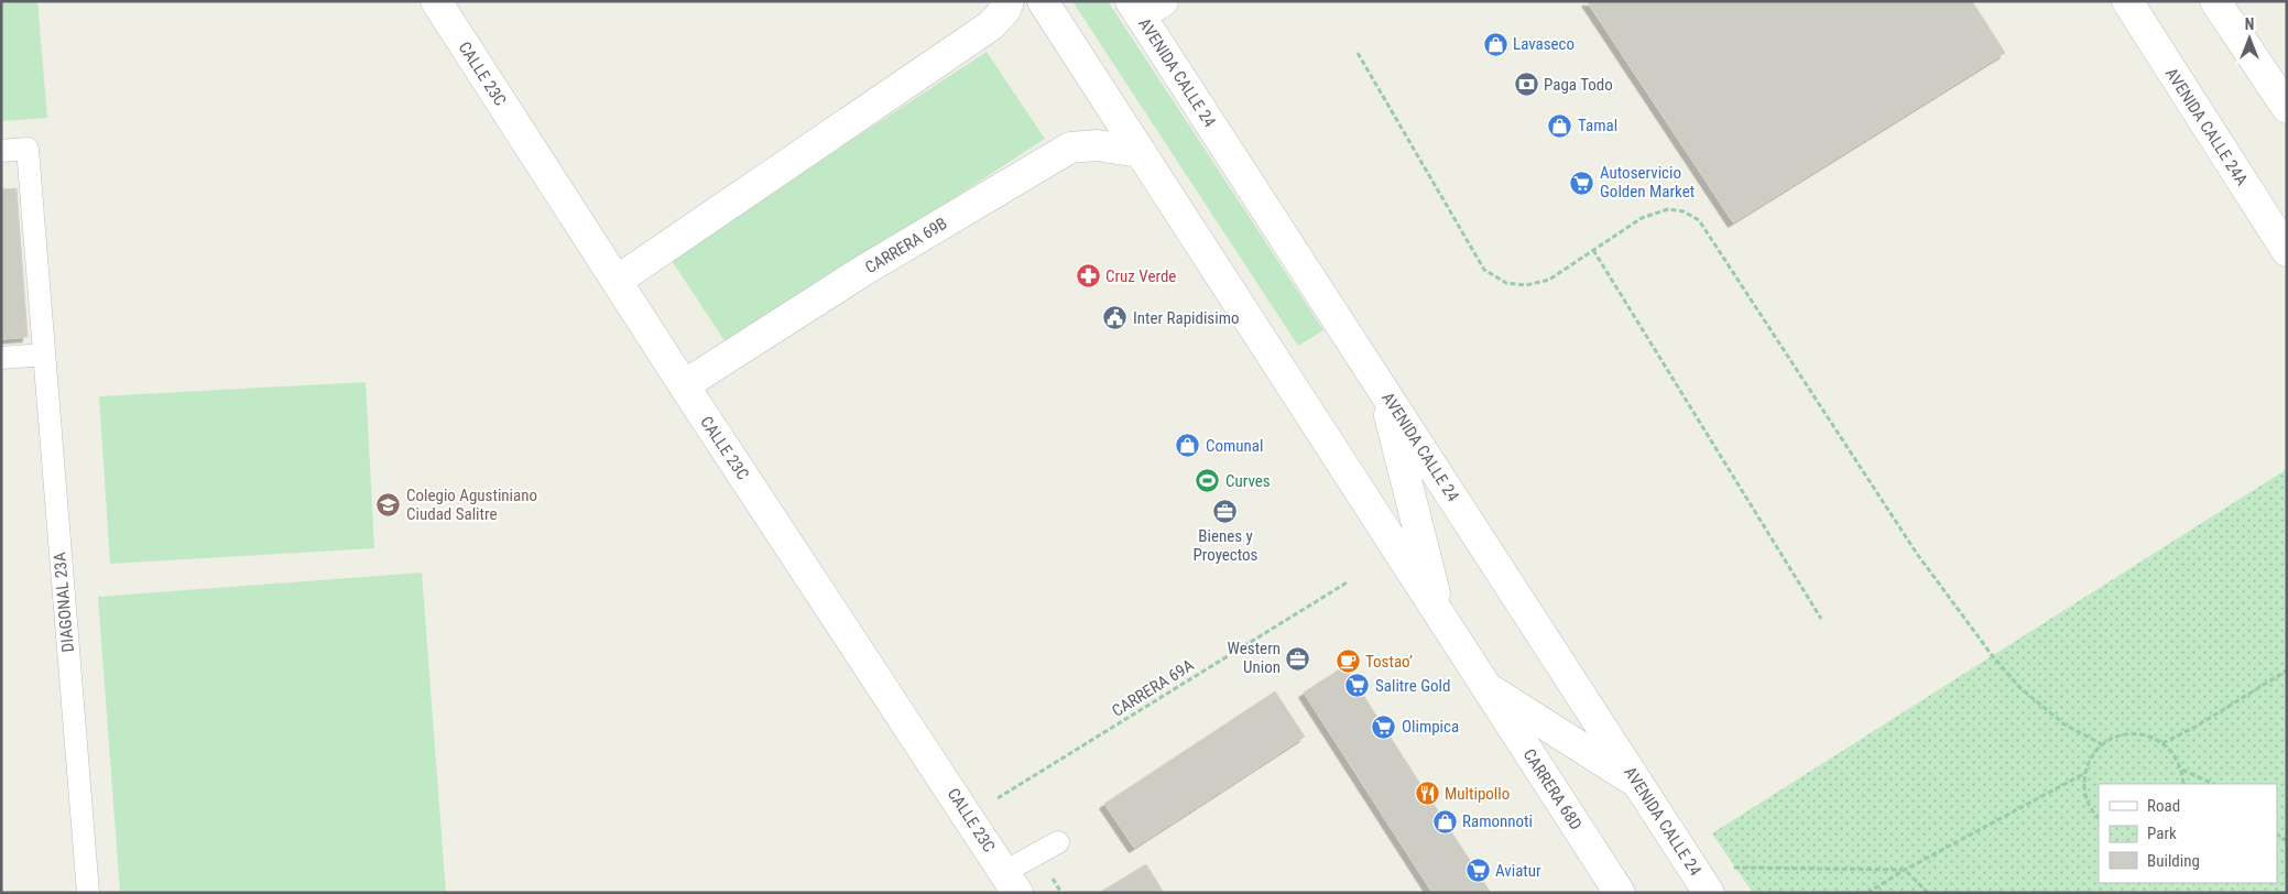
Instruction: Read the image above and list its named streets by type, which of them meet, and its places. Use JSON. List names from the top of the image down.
{
  "streets": {
    "main road": [
      "AVENIDA CALLE 24",
      "CALLE 23C",
      "AVENIDA CALLE 24A",
      "CARRERA 69B",
      "CARRERA 68D"
    ],
    "lane": ["DIAGONAL 23A"],
    "path": ["CARRERA 69A"]
  },
  "crossings": [
    ["CALLE 23C", "CARRERA 69B"],
    ["CALLE 23C", "CARRERA 69A"]
  ],
  "places": {
    "shop": [
      "Lavaseco",
      "Tamal",
      "Comunal",
      "Ramonnoti"
    ],
    "bank": ["Paga Todo"],
    "supermarket": [
      "Autoservicio Golden Market",
      "Salitre Gold",
      "Olimpica",
      "Aviatur"
    ],
    "pharmacy": ["Cruz Verde"],
    "public building": ["Inter Rapidisimo"],
    "sports": ["Curves"],
    "school or university": ["Colegio Agustiniano Ciudad Salitre"],
    "office": ["Bienes y Proyectos", "Western Union"],
    "cafe": ["Tostao’"],
    "restaurant": ["Multipollo"]
  },
  "legend": ["Road", "Park", "Building"],
  "north": "top"
}
